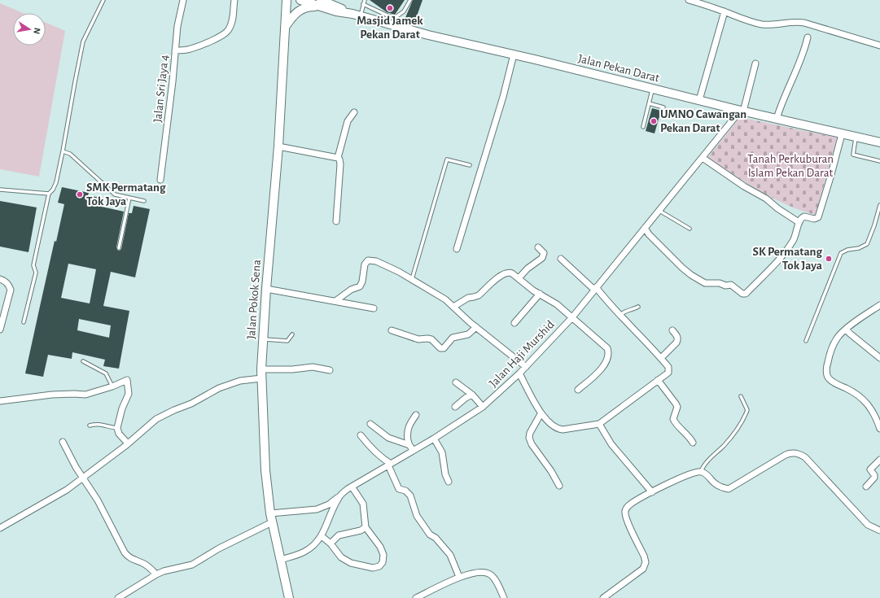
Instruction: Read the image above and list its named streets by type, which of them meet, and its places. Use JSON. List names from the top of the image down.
{
  "streets": {
    "main road": ["Jalan Pekan Darat", "Jalan Pokok Sena"],
    "street": ["Jalan Sri Jaya 4", "Jalan Haji Murshid"]
  },
  "crossings": [
    ["Jalan Pekan Darat", "Jalan Haji Murshid"],
    ["Jalan Pokok Sena", "Jalan Haji Murshid"]
  ],
  "parks": ["Tanah Perkuburan Islam Pekan Darat"],
  "places": [
    "Masjid Jamek Pekan Darat",
    "UMNO Cawangan Pekan Darat",
    "SMK Permatang Tok Jaya",
    "SK Permatang Tok Jaya"
  ],
  "north": "right"
}
